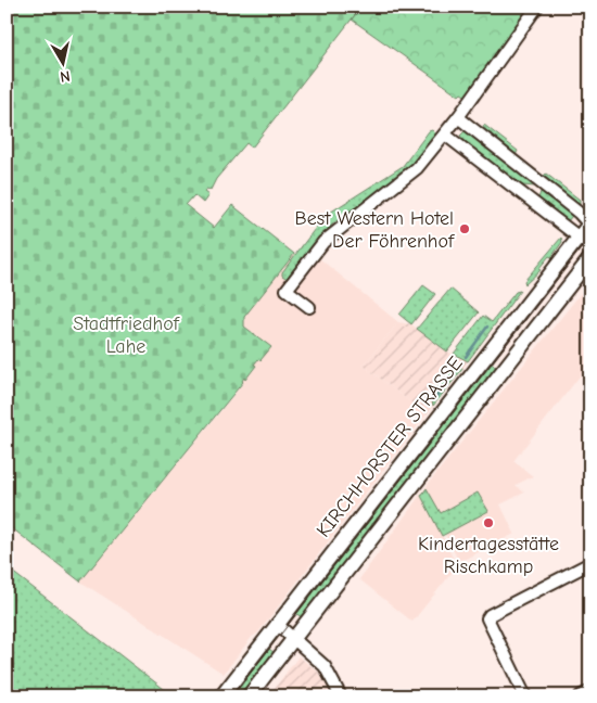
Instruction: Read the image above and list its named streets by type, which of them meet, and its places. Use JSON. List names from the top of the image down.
{
  "streets": {
    "main road": ["KIRCHHORSTER STRASSE"]
  },
  "parks": ["Stadtfriedhof Lahe"],
  "places": ["Best Western Hotel Der Föhrenhof", "Kindertagesstätte Rischkamp"],
  "north": "bottom"
}
